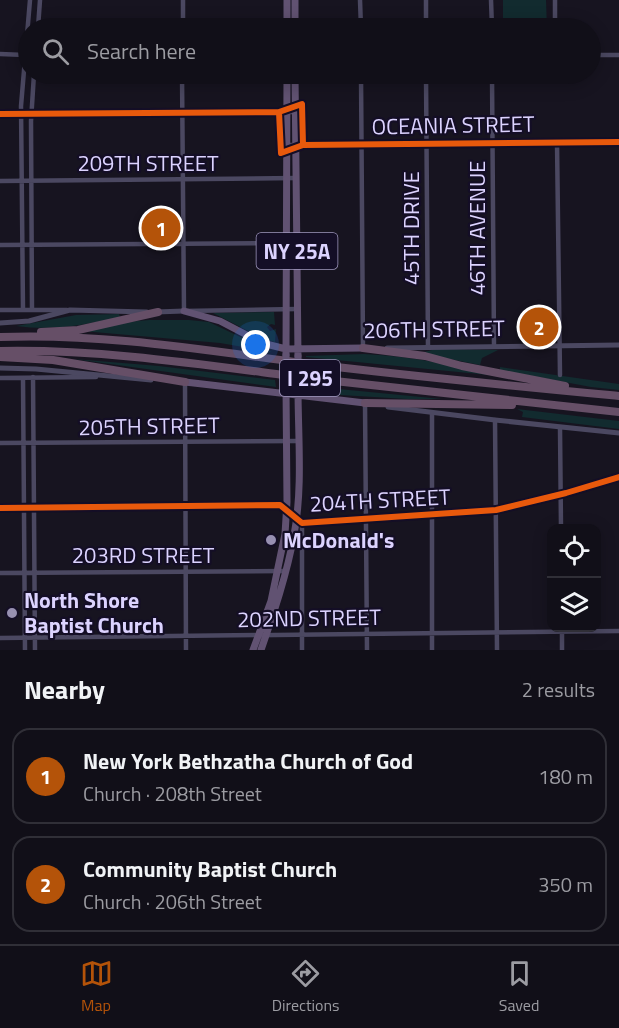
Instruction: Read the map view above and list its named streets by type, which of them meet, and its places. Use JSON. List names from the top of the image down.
{
  "streets": {
    "highway": ["I 295"],
    "main road": ["NY 25A", "206TH STREET"],
    "street": [
      "OCEANIA STREET",
      "209TH STREET",
      "45TH DRIVE",
      "46TH AVENUE",
      "205TH STREET",
      "204TH STREET",
      "203RD STREET",
      "202ND STREET"
    ]
  },
  "crossings": [
    ["OCEANIA STREET", "45TH DRIVE"],
    ["OCEANIA STREET", "46TH AVENUE"],
    ["OCEANIA STREET", "NY 25A"],
    ["209TH STREET", "NY 25A"],
    ["45TH DRIVE", "206TH STREET"],
    ["46TH AVENUE", "206TH STREET"],
    ["NY 25A", "206TH STREET"],
    ["NY 25A", "205TH STREET"],
    ["NY 25A", "204TH STREET"]
  ],
  "places": ["McDonald's", "North Shore Baptist Church"],
  "page": {
    "search": "Search here",
    "pins": ["1", "2"],
    "heading": ["Nearby", "2 results"],
    "list": [
      {
        "mark": "1",
        "name": "New York Bethzatha Church of God",
        "note": "Church · 208th Street",
        "value": "180 m"
      },
      {
        "mark": "2",
        "name": "Community Baptist Church",
        "note": "Church · 206th Street",
        "value": "350 m"
      }
    ],
    "nav": ["Map", "Directions", "Saved"]
  }
}
